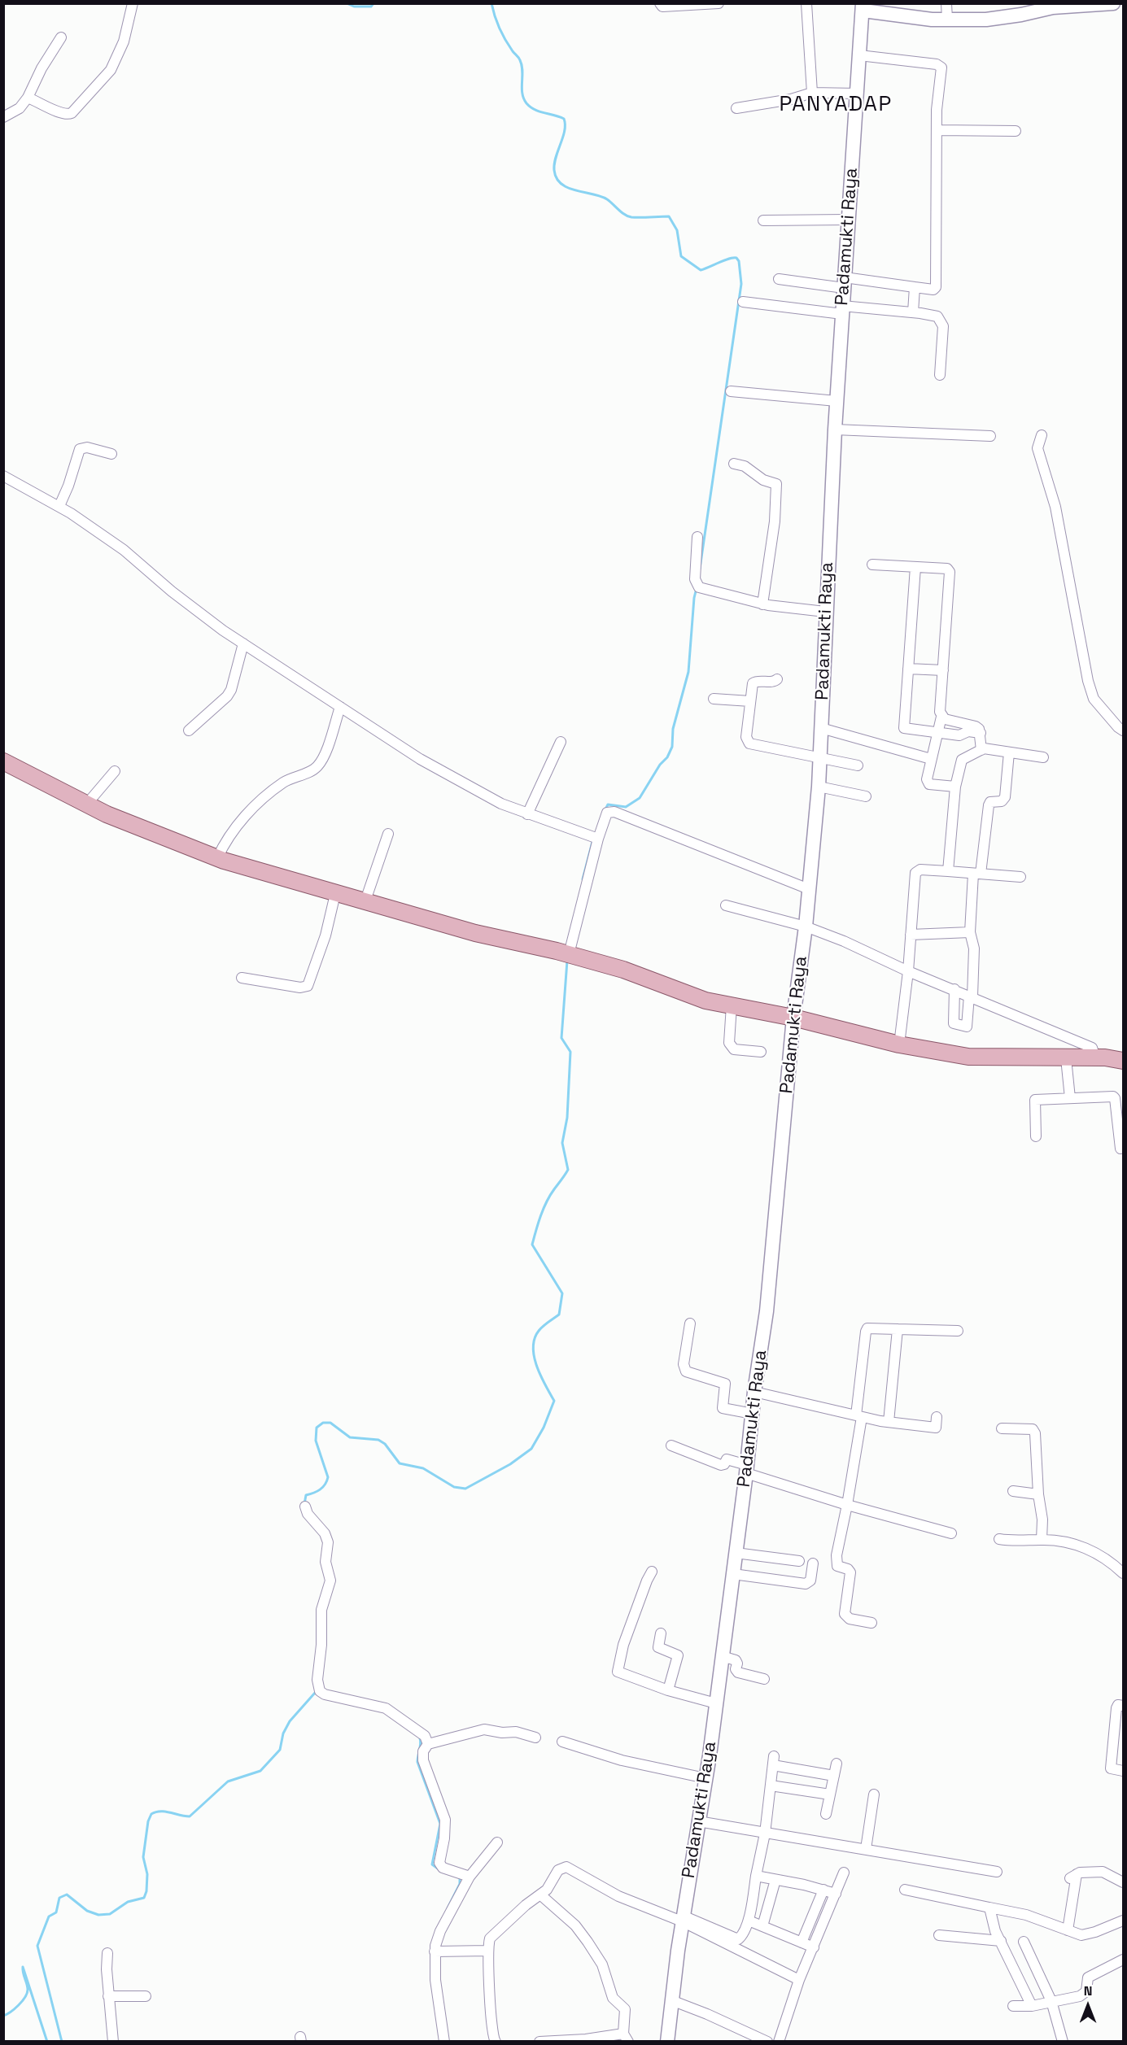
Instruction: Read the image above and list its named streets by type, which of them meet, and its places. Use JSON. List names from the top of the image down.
{
  "streets": {
    "street": ["Padamukti Raya"]
  },
  "districts": ["PANYADAP"],
  "north": "top"
}
